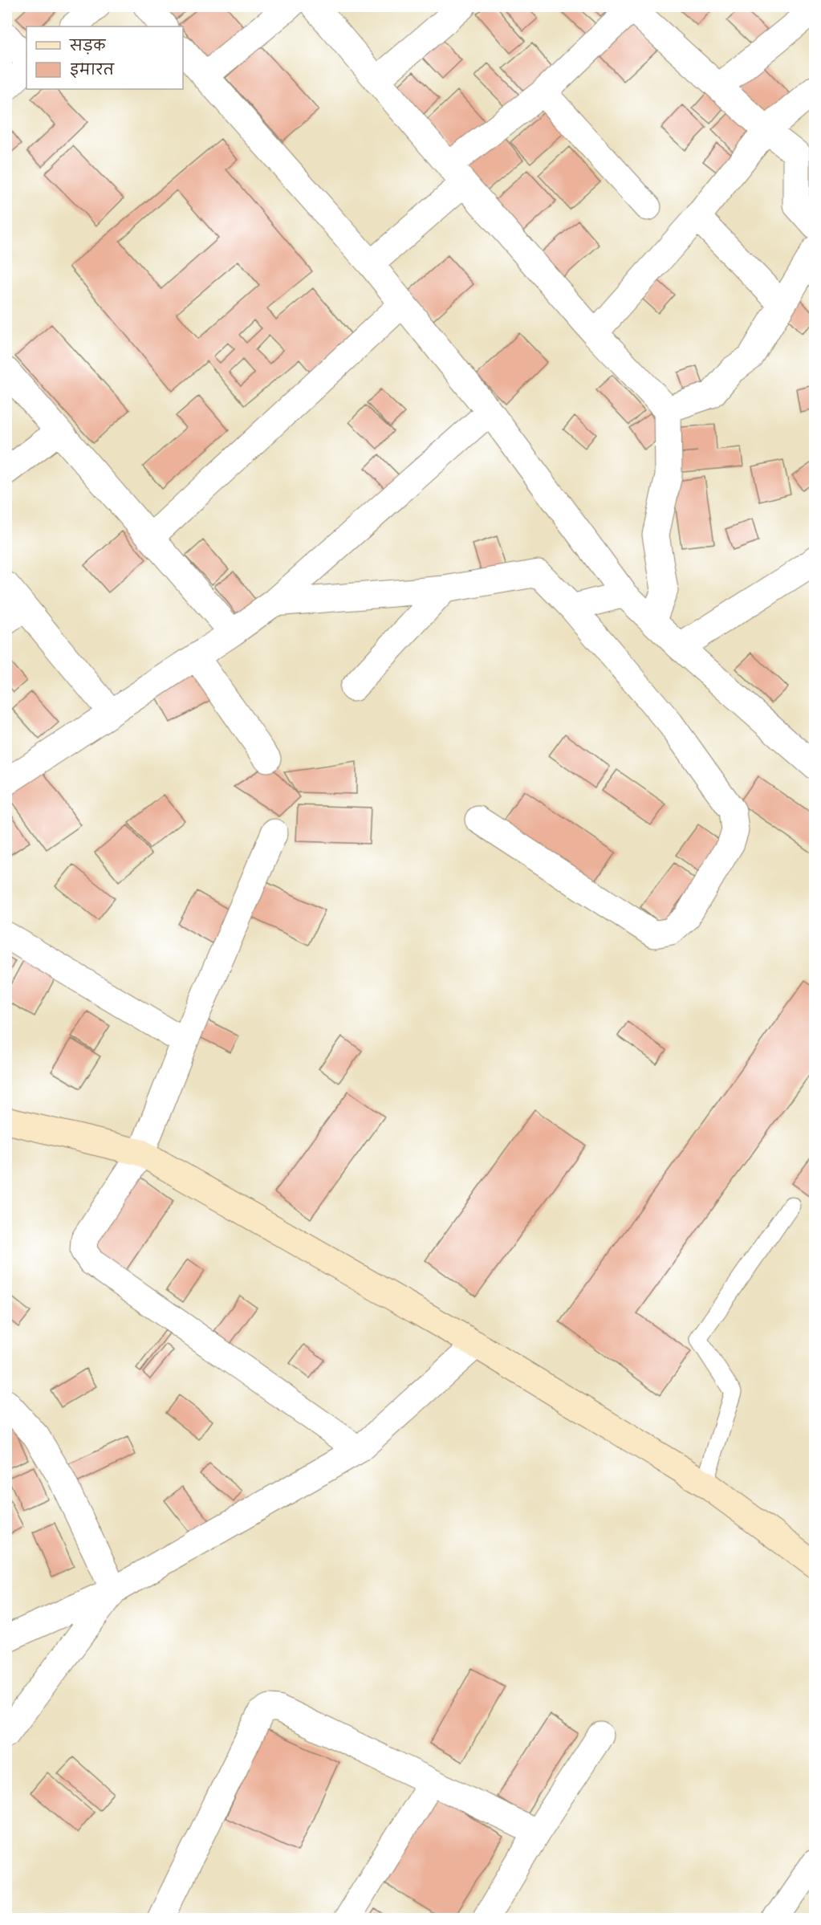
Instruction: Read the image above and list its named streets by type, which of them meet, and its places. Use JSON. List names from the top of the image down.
{
  "legend": ["सड़क", "इमारत"]
}
